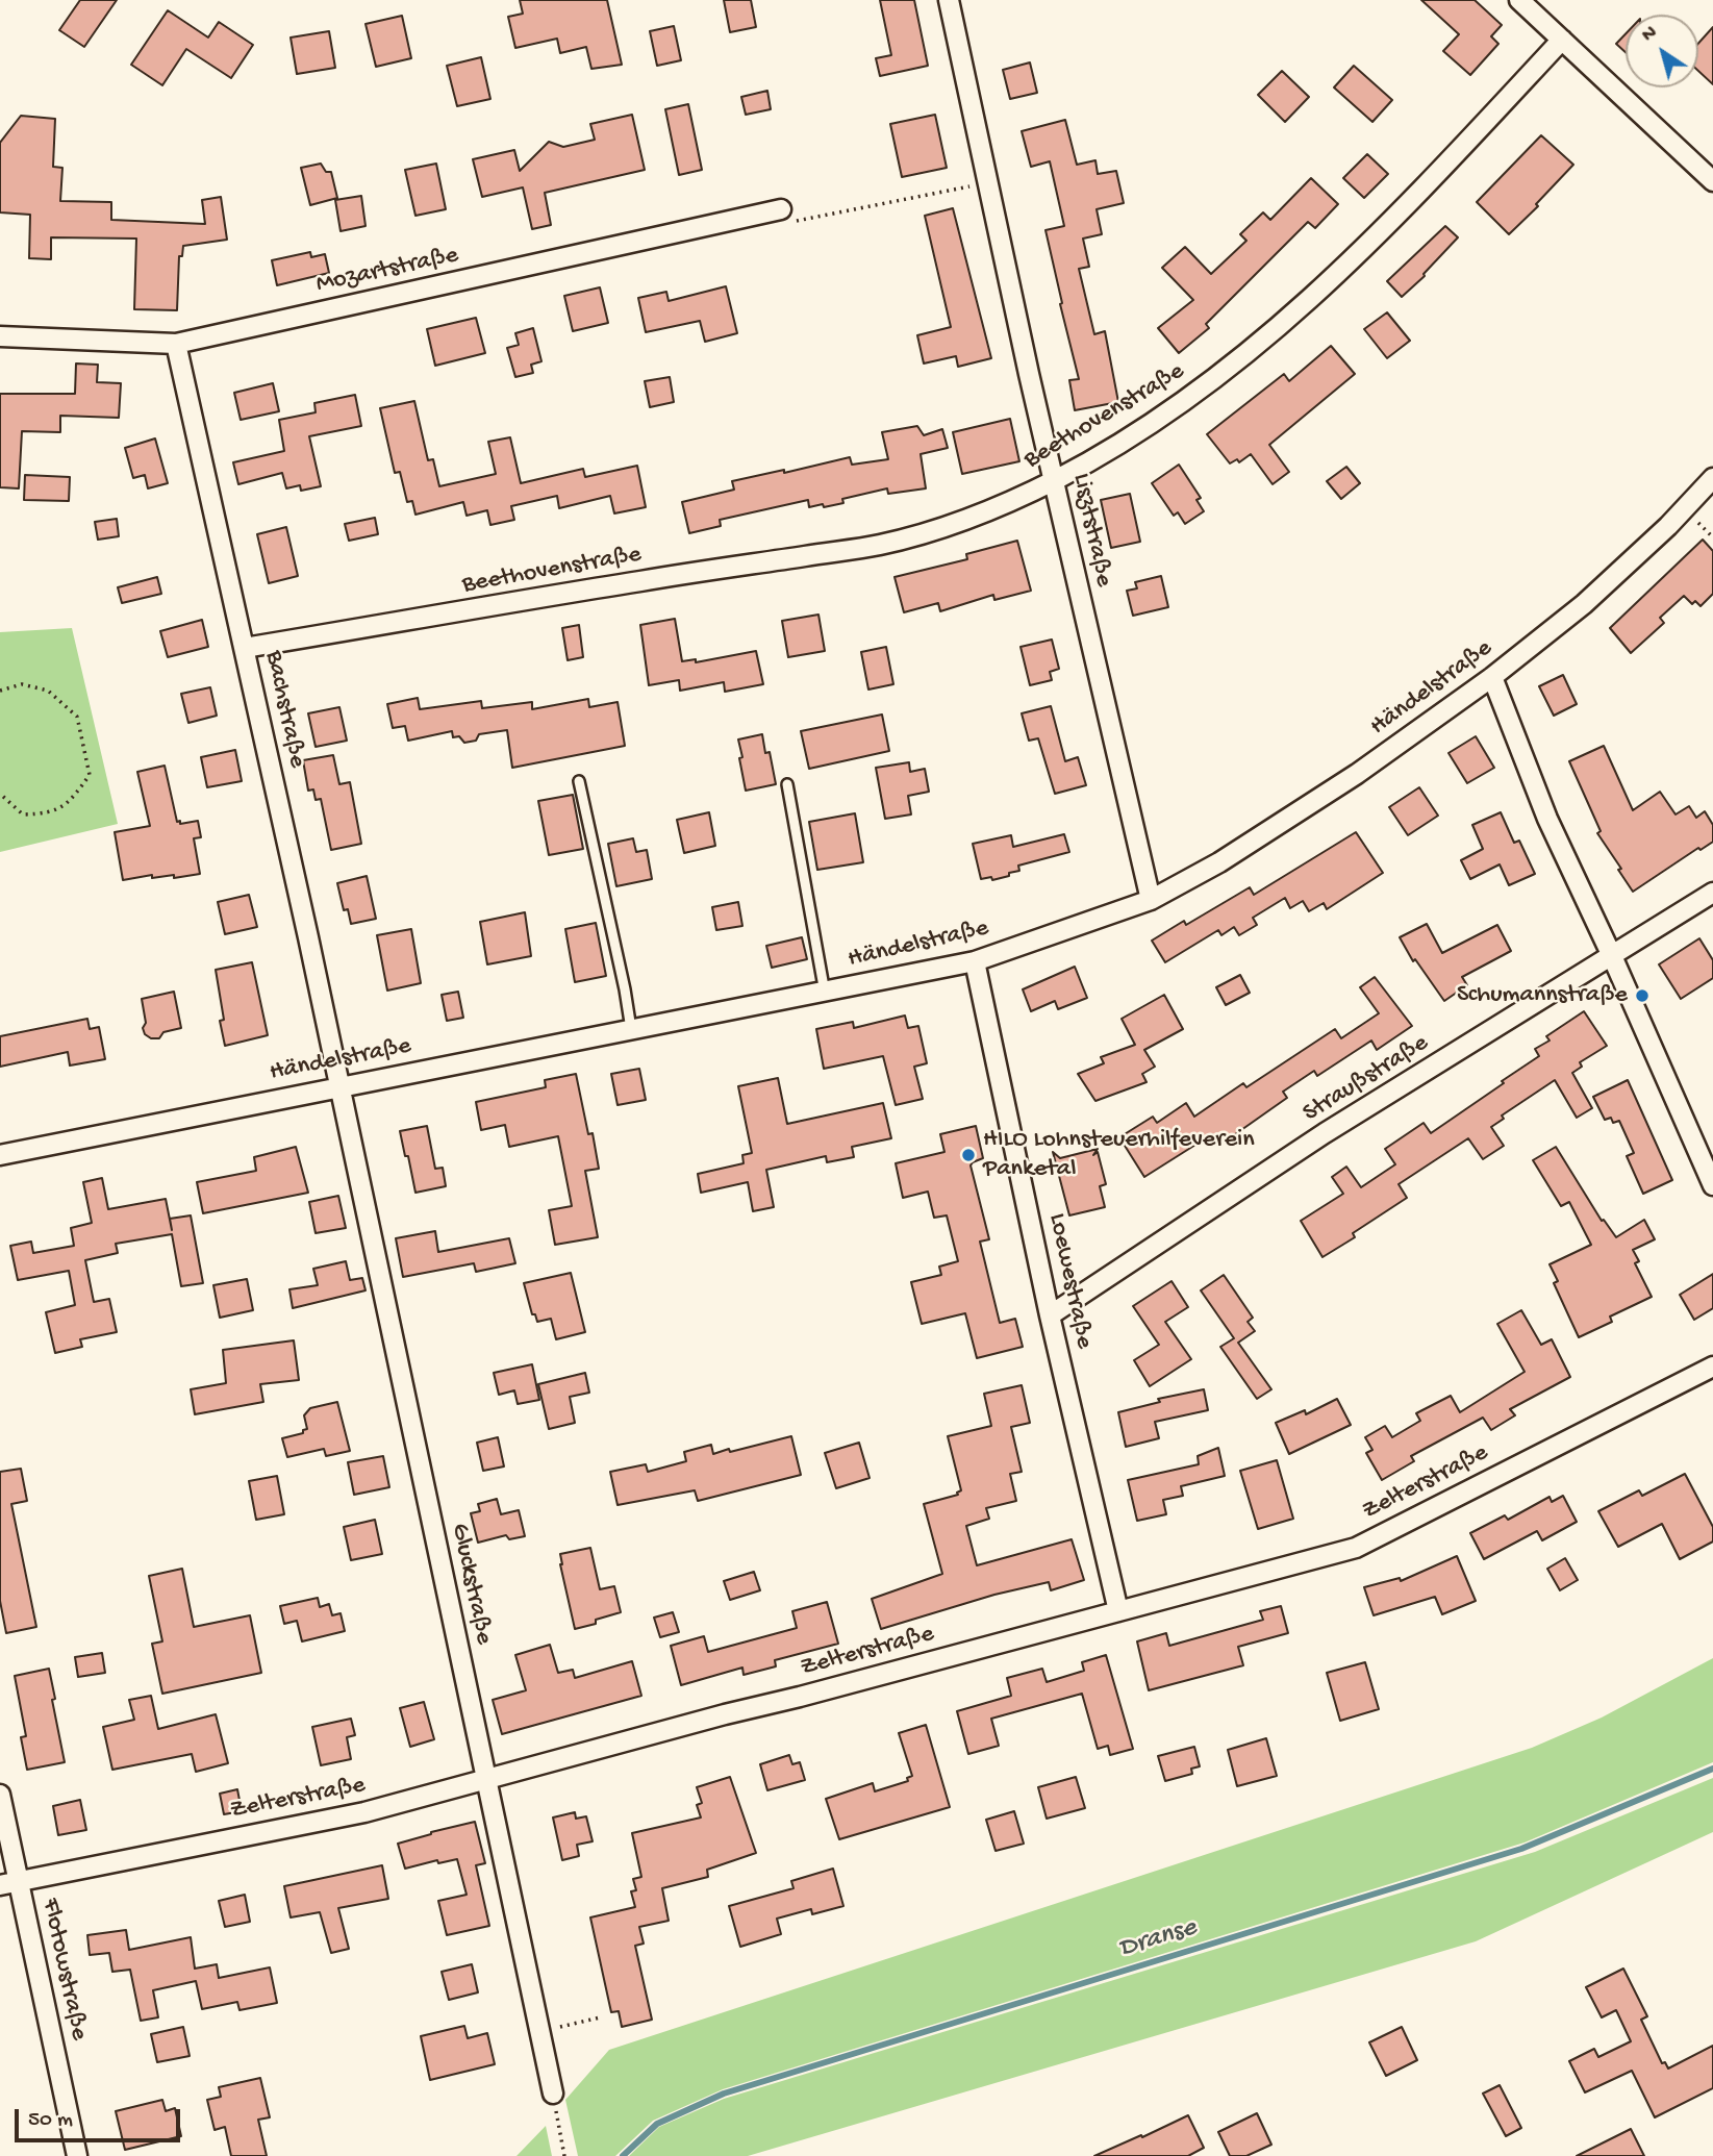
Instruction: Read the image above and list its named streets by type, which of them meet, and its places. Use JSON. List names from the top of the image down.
{
  "streets": {
    "street": [
      "Mozartstraße",
      "Beethovenstraße",
      "Lisztstraße",
      "Händelstraße",
      "Bachstraße",
      "Straußstraße",
      "Loewestraße",
      "Zelterstraße",
      "Gluckstraße",
      "Flotowstraße"
    ]
  },
  "crossings": [
    ["Mozartstraße", "Bachstraße"],
    ["Beethovenstraße", "Lisztstraße"],
    ["Beethovenstraße", "Bachstraße"],
    ["Lisztstraße", "Händelstraße"],
    ["Händelstraße", "Bachstraße"],
    ["Händelstraße", "Loewestraße"],
    ["Händelstraße", "Gluckstraße"],
    ["Bachstraße", "Gluckstraße"],
    ["Straußstraße", "Loewestraße"],
    ["Loewestraße", "Zelterstraße"],
    ["Zelterstraße", "Gluckstraße"],
    ["Zelterstraße", "Flotowstraße"]
  ],
  "water": ["Dranse"],
  "places": ["Schumannstraße", "HILO Lohnsteuerhilfeverein Panketal"],
  "scale_bar": "50 m",
  "north": "top left"
}
